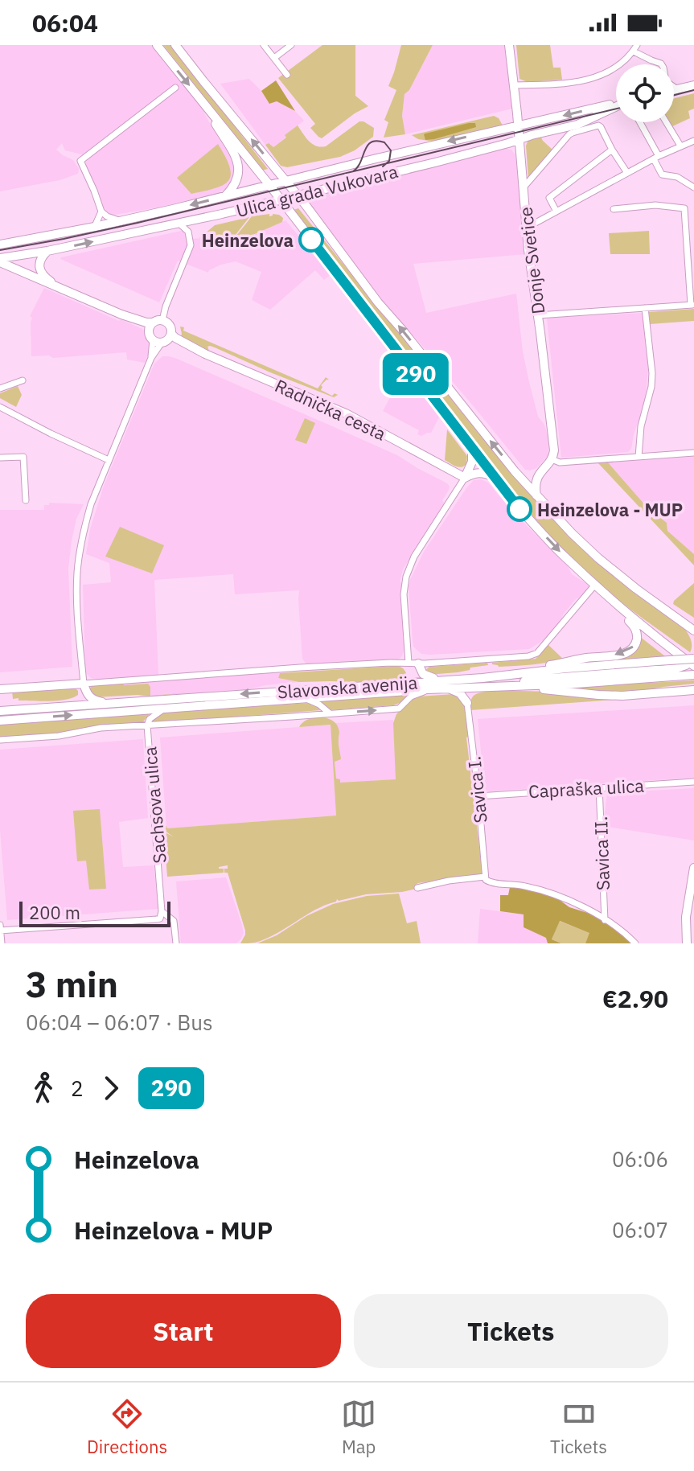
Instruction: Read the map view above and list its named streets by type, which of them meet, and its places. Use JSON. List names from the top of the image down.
{
  "streets": {
    "main road": [
      "Ulica grada Vukovara",
      "Donje Svetice",
      "Radnička cesta",
      "Slavonska avenija"
    ],
    "street": [
      "Capraška ulica",
      "Savica I.",
      "Sachsova ulica",
      "Savica II."
    ]
  },
  "crossings": [
    ["Ulica grada Vukovara", "Donje Svetice"],
    ["Ulica grada Vukovara", "Radnička cesta"],
    ["Radnička cesta", "Slavonska avenija"],
    ["Slavonska avenija", "Sachsova ulica"],
    ["Capraška ulica", "Savica I."],
    ["Capraška ulica", "Savica II."]
  ],
  "places": ["Heinzelova", "Heinzelova - MUP"],
  "lines": ["bus line 290"],
  "scale_bar": "200 m",
  "page": {
    "status": "06:04",
    "on_map": "290",
    "scale": "200 m",
    "heading": ["3 min", "06:04 – 06:07 · Bus", "€2.90"],
    "legs": ["2", "290"],
    "list": [
      {
        "name": "Heinzelova",
        "value": "06:06"
      },
      {
        "name": "Heinzelova - MUP",
        "value": "06:07"
      }
    ],
    "buttons": ["Start", "Tickets"],
    "tabs": ["Directions", "Map", "Tickets"]
  }
}
